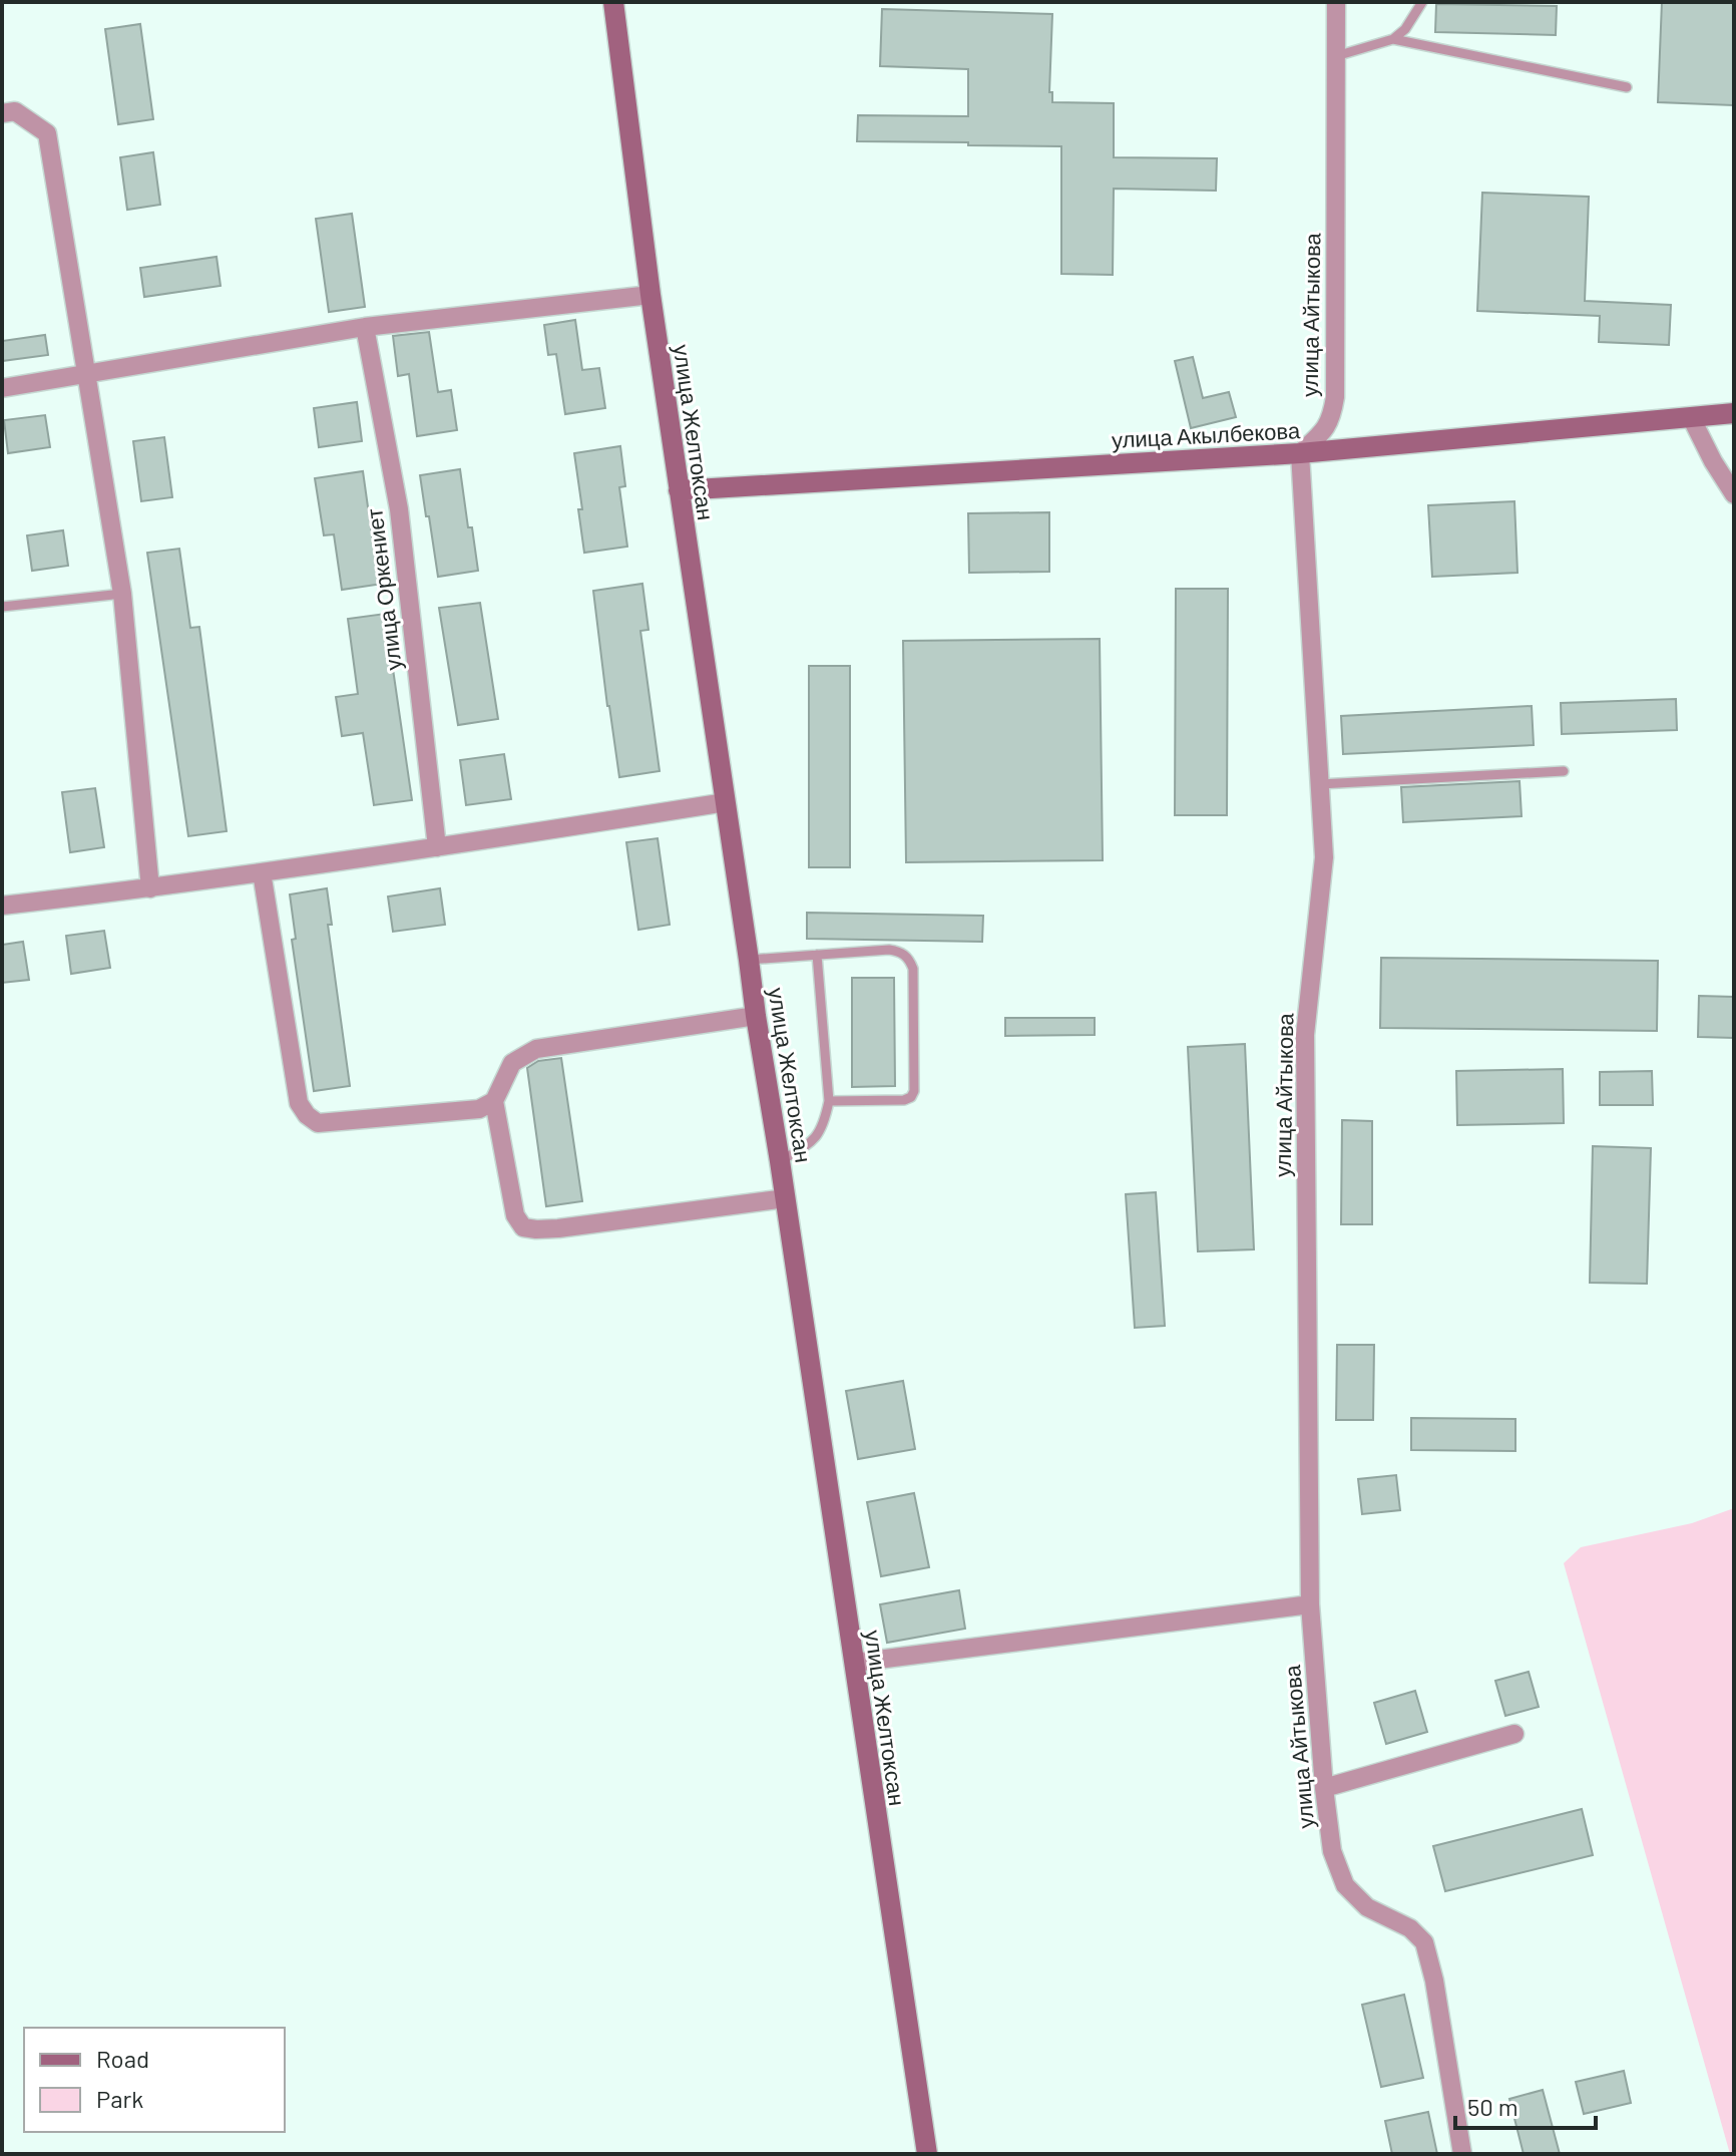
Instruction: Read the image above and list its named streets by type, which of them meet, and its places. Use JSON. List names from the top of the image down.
{
  "streets": {
    "street": [
      "улица Айтыкова",
      "улица Желтоксан",
      "улица Акылбекова",
      "улица Оркениет"
    ]
  },
  "crossings": [
    ["улица Айтыкова", "улица Акылбекова"],
    ["улица Желтоксан", "улица Акылбекова"]
  ],
  "legend": ["Road", "Park"],
  "scale_bar": "50 m"
}
